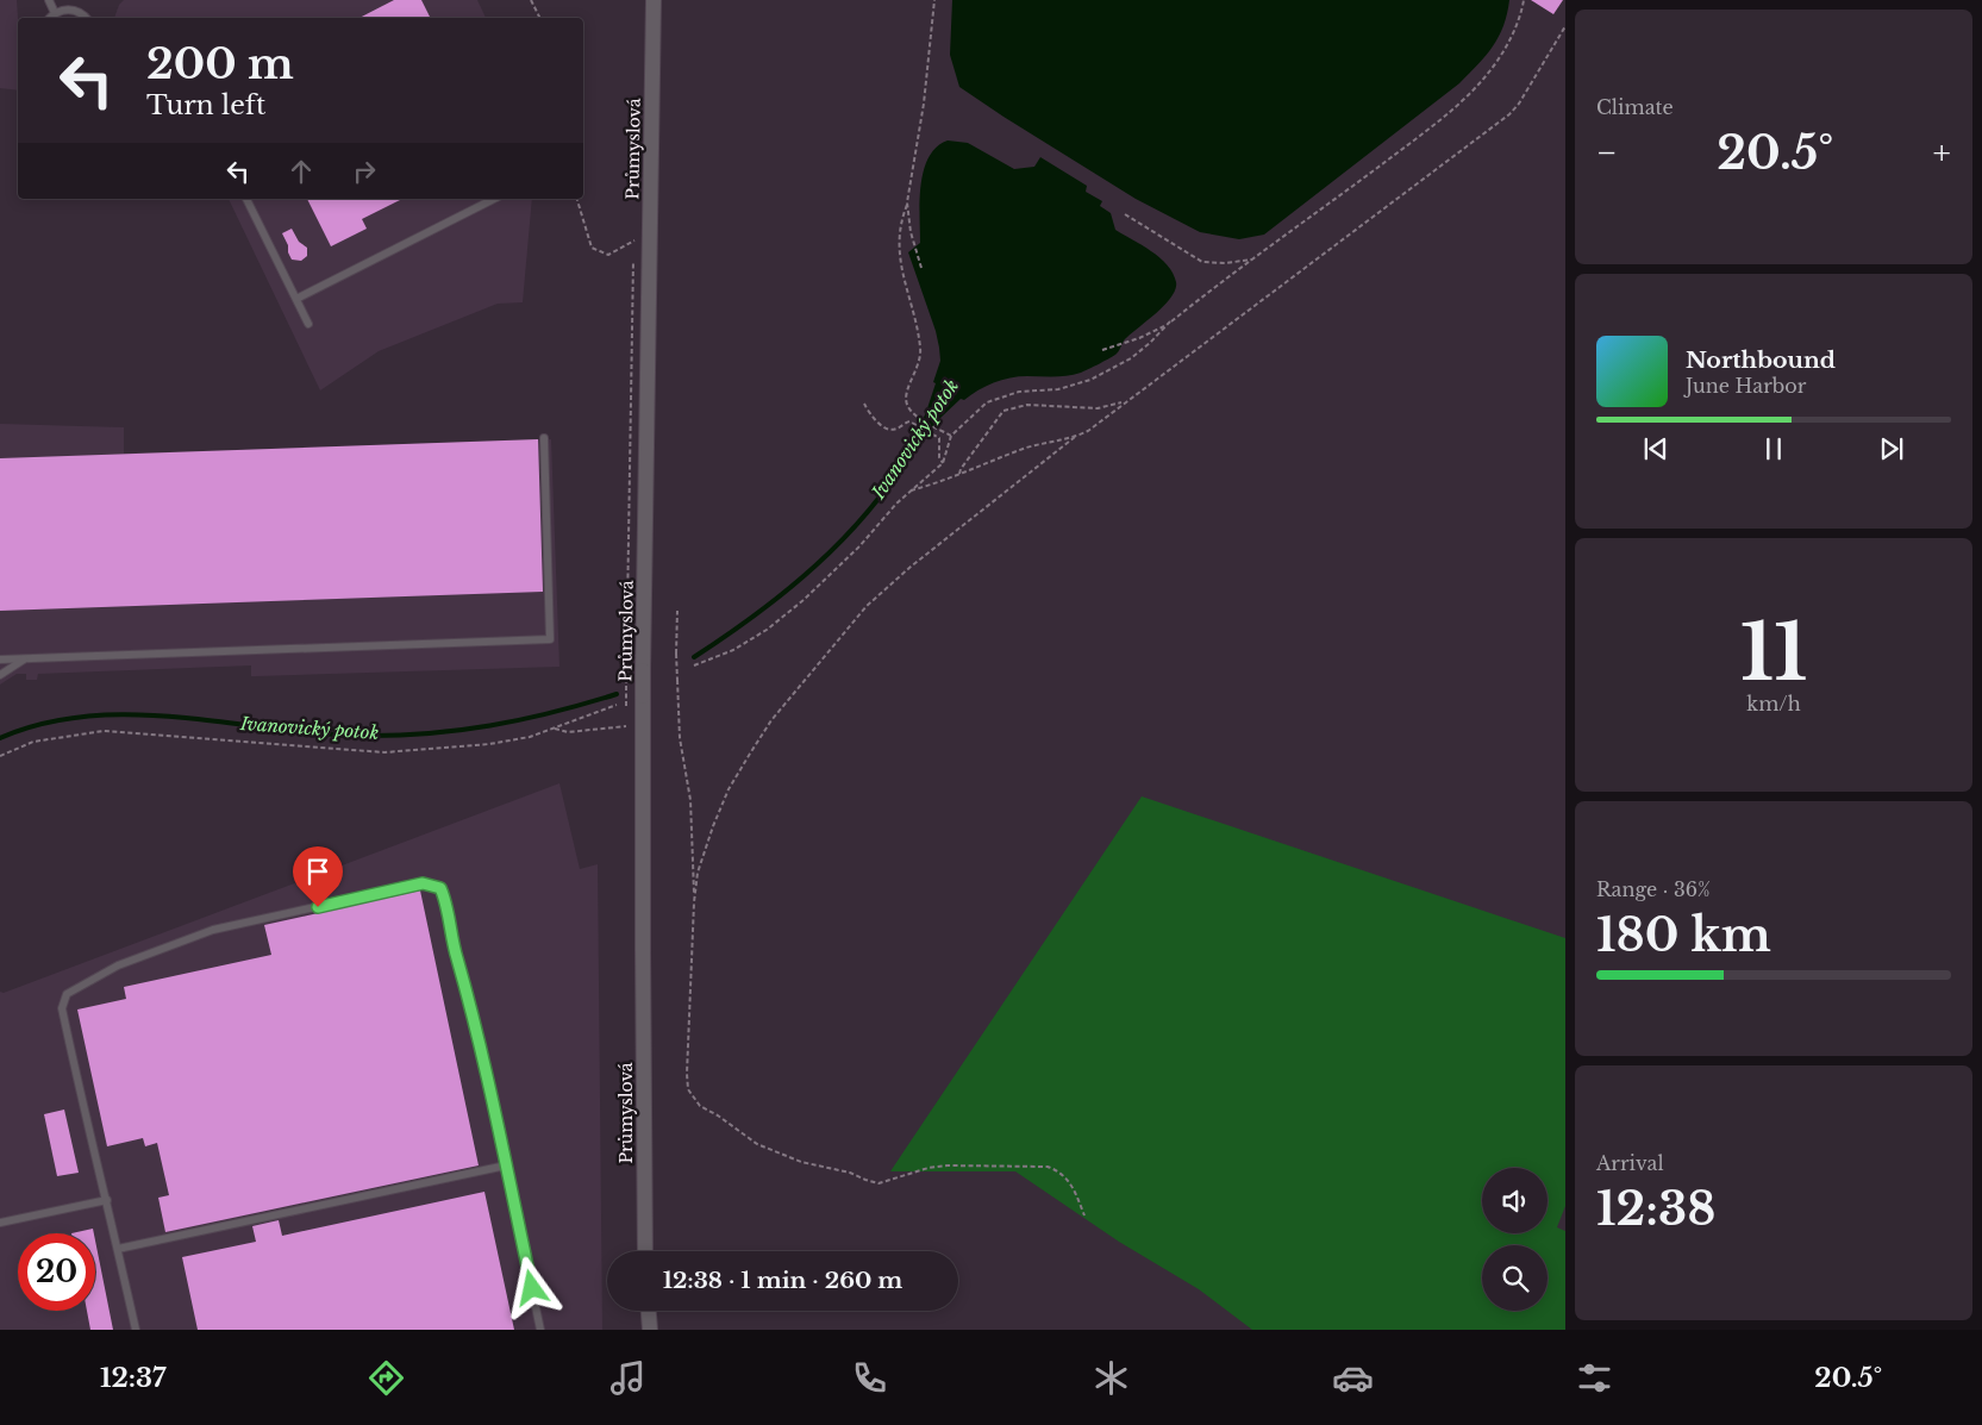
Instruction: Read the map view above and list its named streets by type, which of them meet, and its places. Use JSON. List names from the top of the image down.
{
  "streets": {
    "street": ["Průmyslová"]
  },
  "water": ["Ivanovický potok"],
  "page": {
    "tile": [
      "Climate",
      ["11", "km/h"],
      ["Range · 36%", "180 km"],
      ["Arrival", "12:38"]
    ],
    "turn": ["200 m", "Turn left"],
    "heat": ["−", "20.5°", "+"],
    "song": ["Northbound", "June Harbor"],
    "limit": "20",
    "trip": "12:38 · 1 min · 260 m",
    "tabs": ["12:37", "20.5°"]
  }
}
